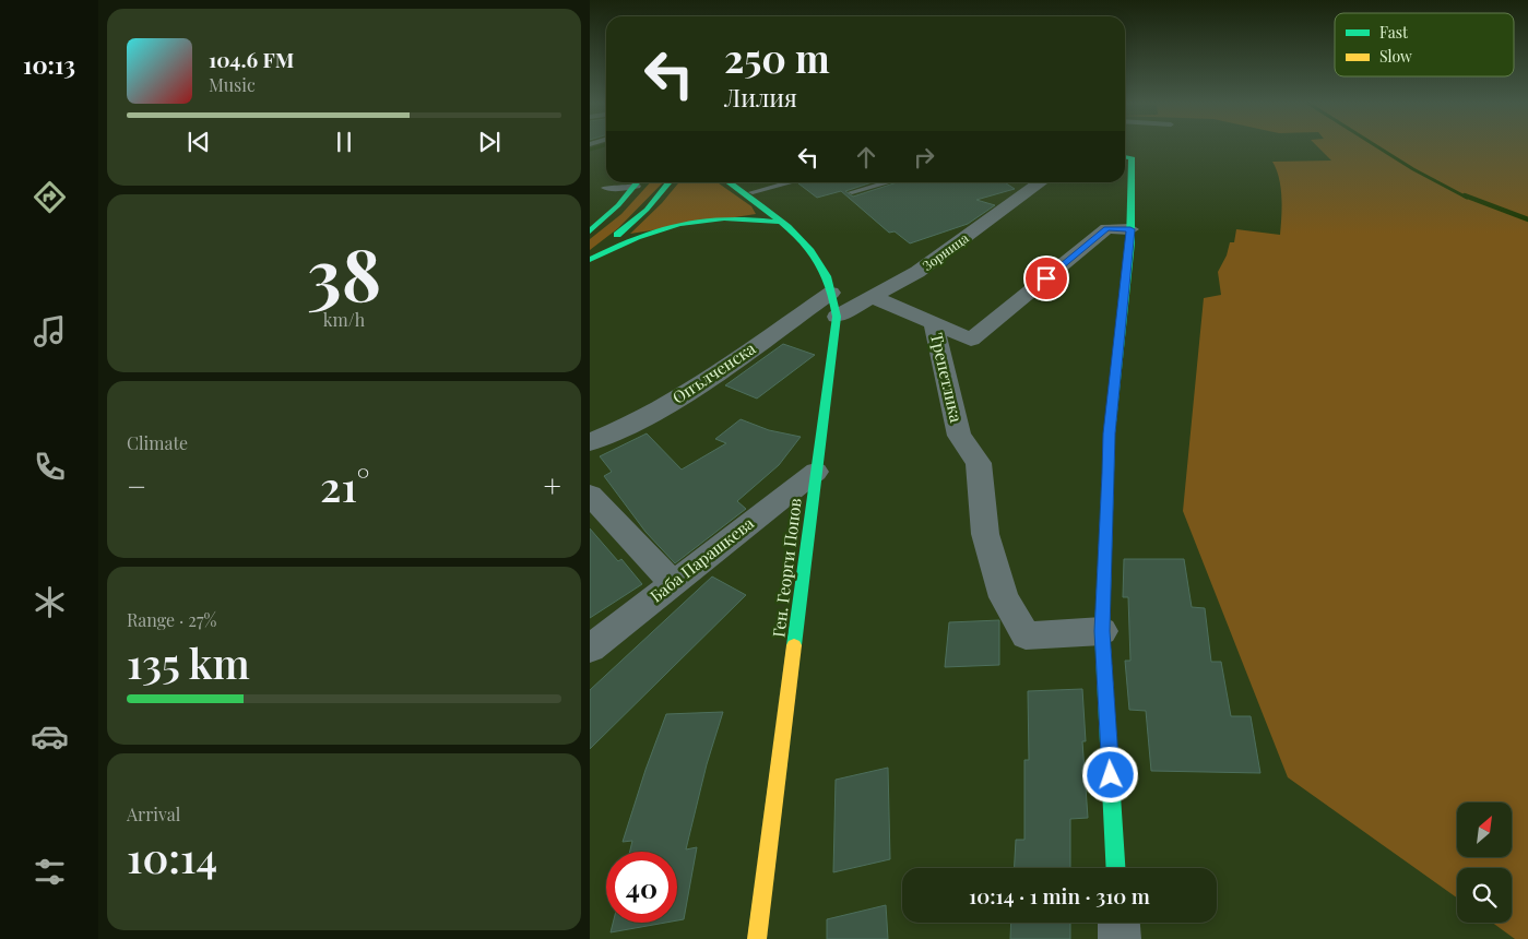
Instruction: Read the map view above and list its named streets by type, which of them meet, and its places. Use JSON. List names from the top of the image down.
{
  "streets": {
    "street": [
      "Зорница",
      "Опълченска",
      "Трепетлика",
      "Баба Парашкева",
      "Ген. Георги Попов"
    ]
  },
  "crossings": [
    ["Зорница", "Трепетлика"],
    ["Зорница", "Ген. Георги Попов"],
    ["Опълченска", "Ген. Георги Попов"],
    ["Баба Парашкева", "Ген. Георги Попов"]
  ],
  "legend": ["Fast", "Slow"],
  "north": "top right",
  "page": {
    "tabs": "10:13",
    "turn": ["250 m", "Лилия"],
    "song": ["104.6 FM", "Music"],
    "tile": [
      ["38", "km/h"],
      "Climate",
      ["Range · 27%", "135 km"],
      ["Arrival", "10:14"]
    ],
    "heat": ["−", "21°", "+"],
    "limit": "40",
    "trip": "10:14 · 1 min · 310 m"
  }
}
